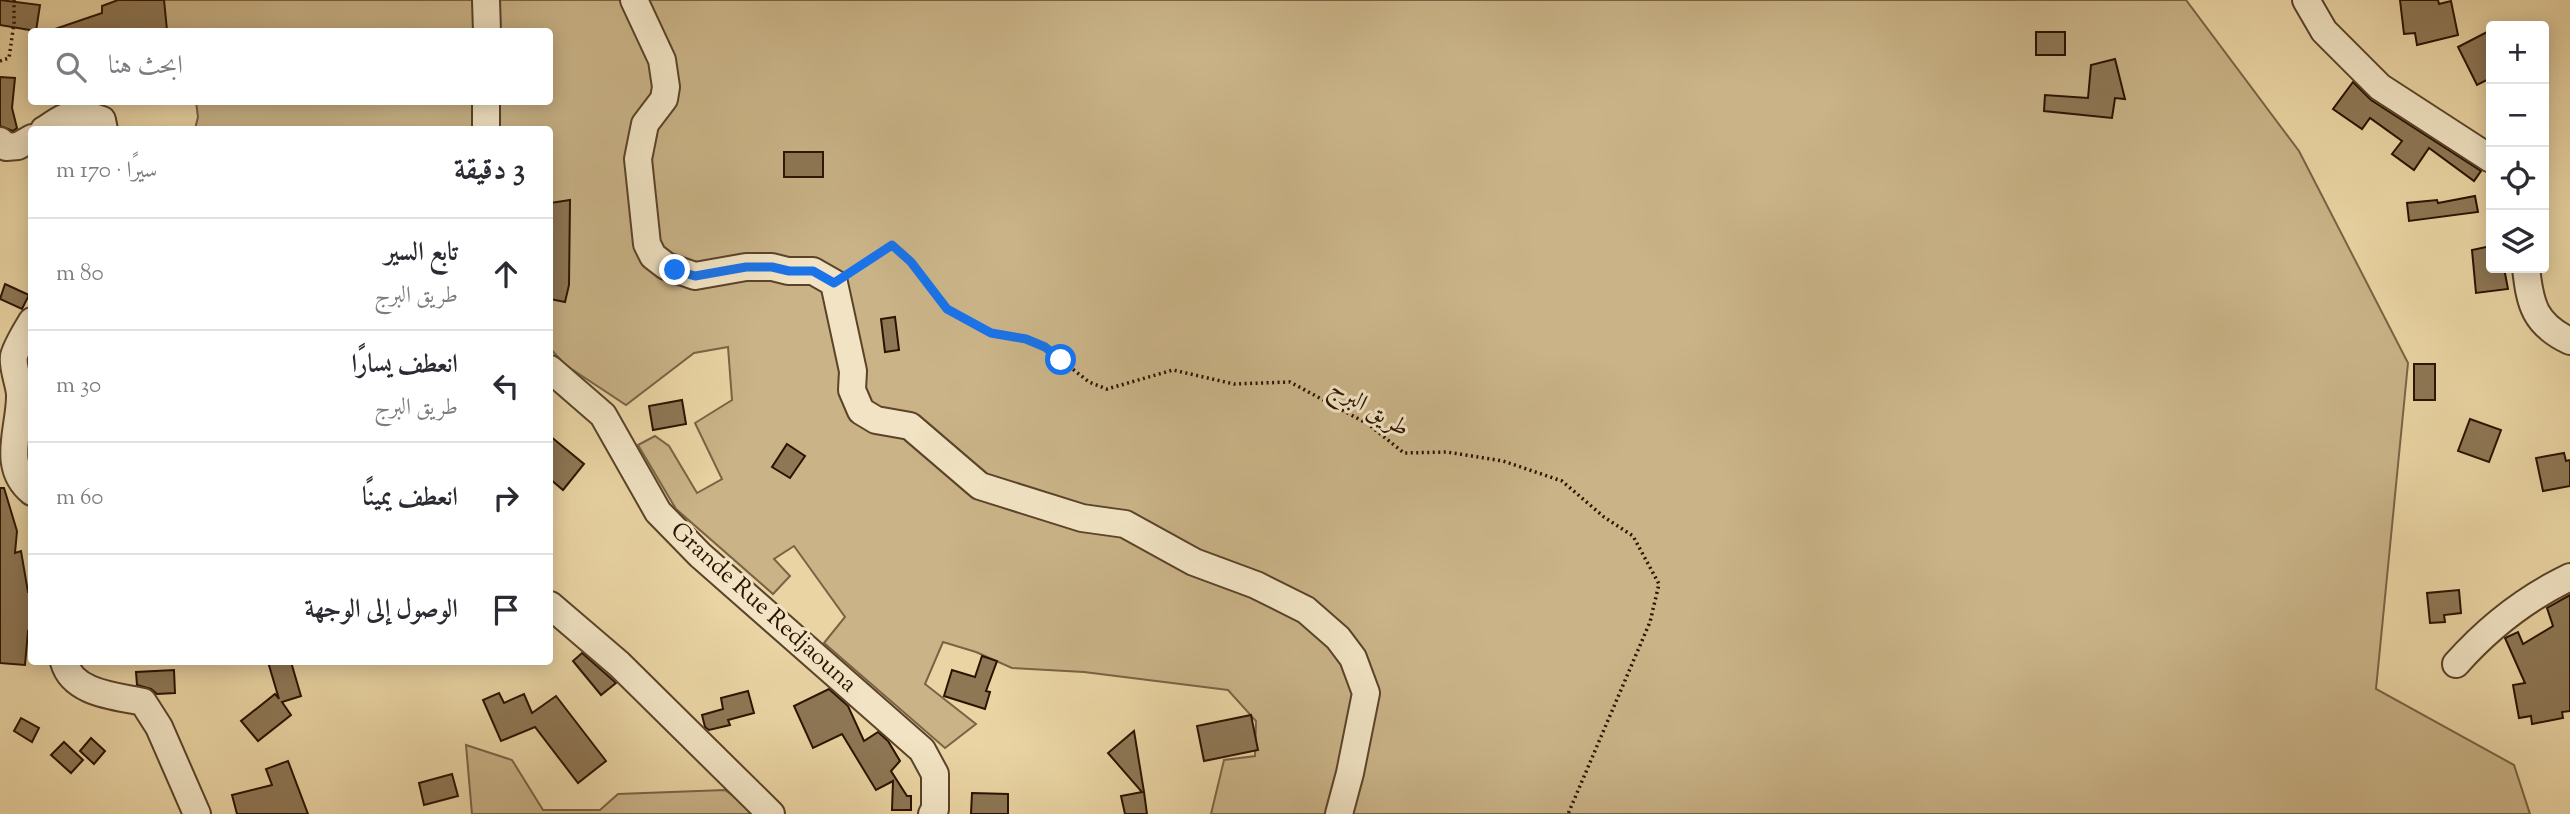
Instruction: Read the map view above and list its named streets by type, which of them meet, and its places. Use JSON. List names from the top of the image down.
{
  "streets": {
    "street": ["Grande Rue Redjaouna"],
    "path": ["طريق البرج"]
  },
  "page": {
    "map_buttons": ["+", "−"],
    "search": "ابحث هنا",
    "heading": ["3 دقيقة", "سيرًا · 170 m"],
    "list": [
      ["تابع السير", "طريق البرج", "80 m"],
      ["انعطف يسارًا", "طريق البرج", "30 m"],
      ["انعطف يمينًا", "60 m"],
      "الوصول إلى الوجهة"
    ]
  }
}
